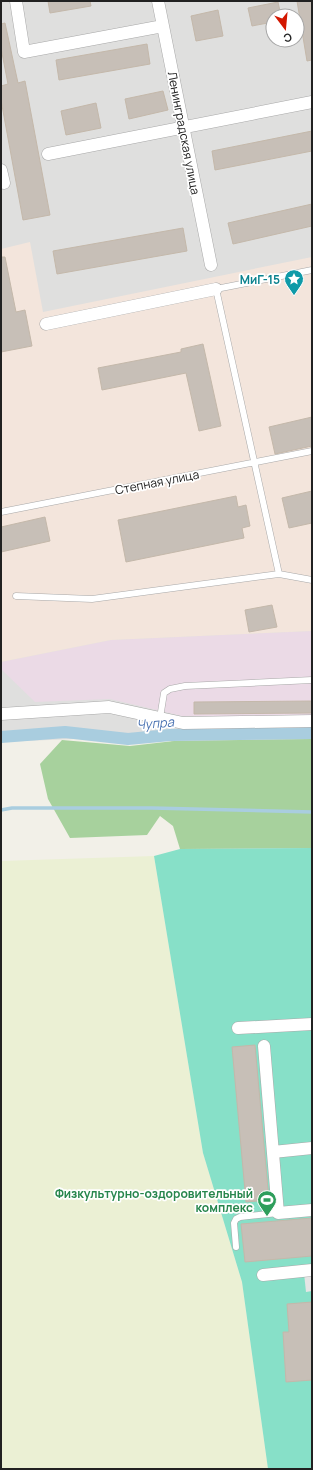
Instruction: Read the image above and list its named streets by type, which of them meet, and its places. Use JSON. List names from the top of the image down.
{
  "streets": {
    "street": ["Ленинградская улица"],
    "lane": ["Степная улица"]
  },
  "water": ["Чупра"],
  "places": {
    "place": ["МиГ-15"],
    "sports": ["Физкультурно-оздоровительный комплекс"]
  },
  "north": "bottom"
}
